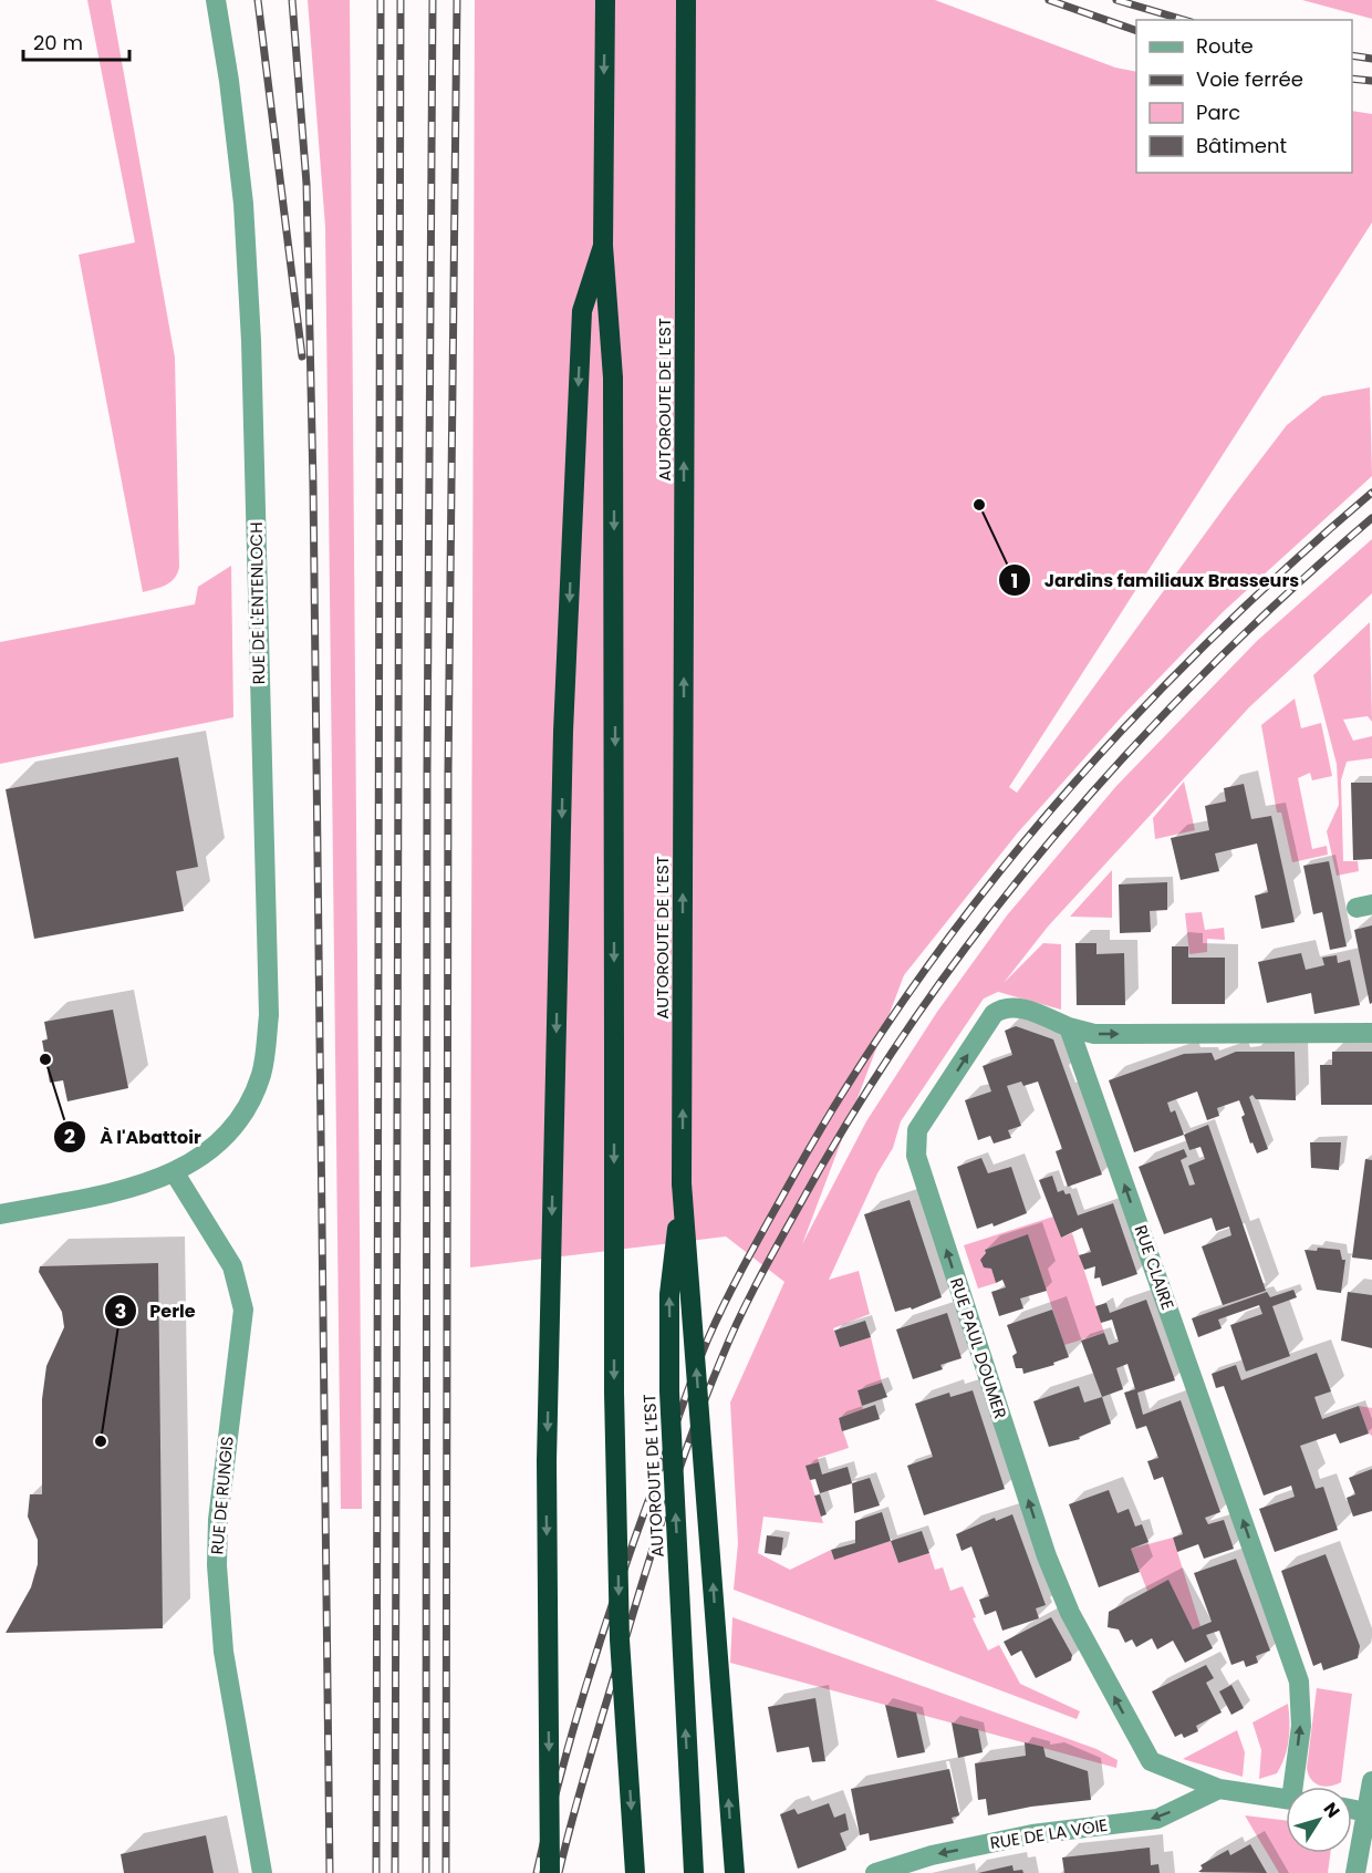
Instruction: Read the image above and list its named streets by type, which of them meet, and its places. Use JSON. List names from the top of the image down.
{
  "streets": {
    "highway": ["AUTOROUTE DE L’EST"],
    "street": [
      "RUE DE L'ENTENLOCH",
      "RUE CLAIRE",
      "RUE PAUL DOUMER",
      "RUE DE RUNGIS",
      "RUE DE LA VOIE"
    ]
  },
  "crossings": [
    ["RUE DE L'ENTENLOCH", "RUE DE RUNGIS"],
    ["RUE CLAIRE", "RUE PAUL DOUMER"],
    ["RUE PAUL DOUMER", "RUE DE LA VOIE"]
  ],
  "one_way": ["RUE CLAIRE", "RUE DE LA VOIE"],
  "places": ["Jardins familiaux Brasseurs", "À l'Abattoir", "Perle"],
  "legend": [
    "Route",
    "Voie ferrée",
    "Parc",
    "Bâtiment"
  ],
  "scale_bar": "20 m",
  "north": "top right"
}
